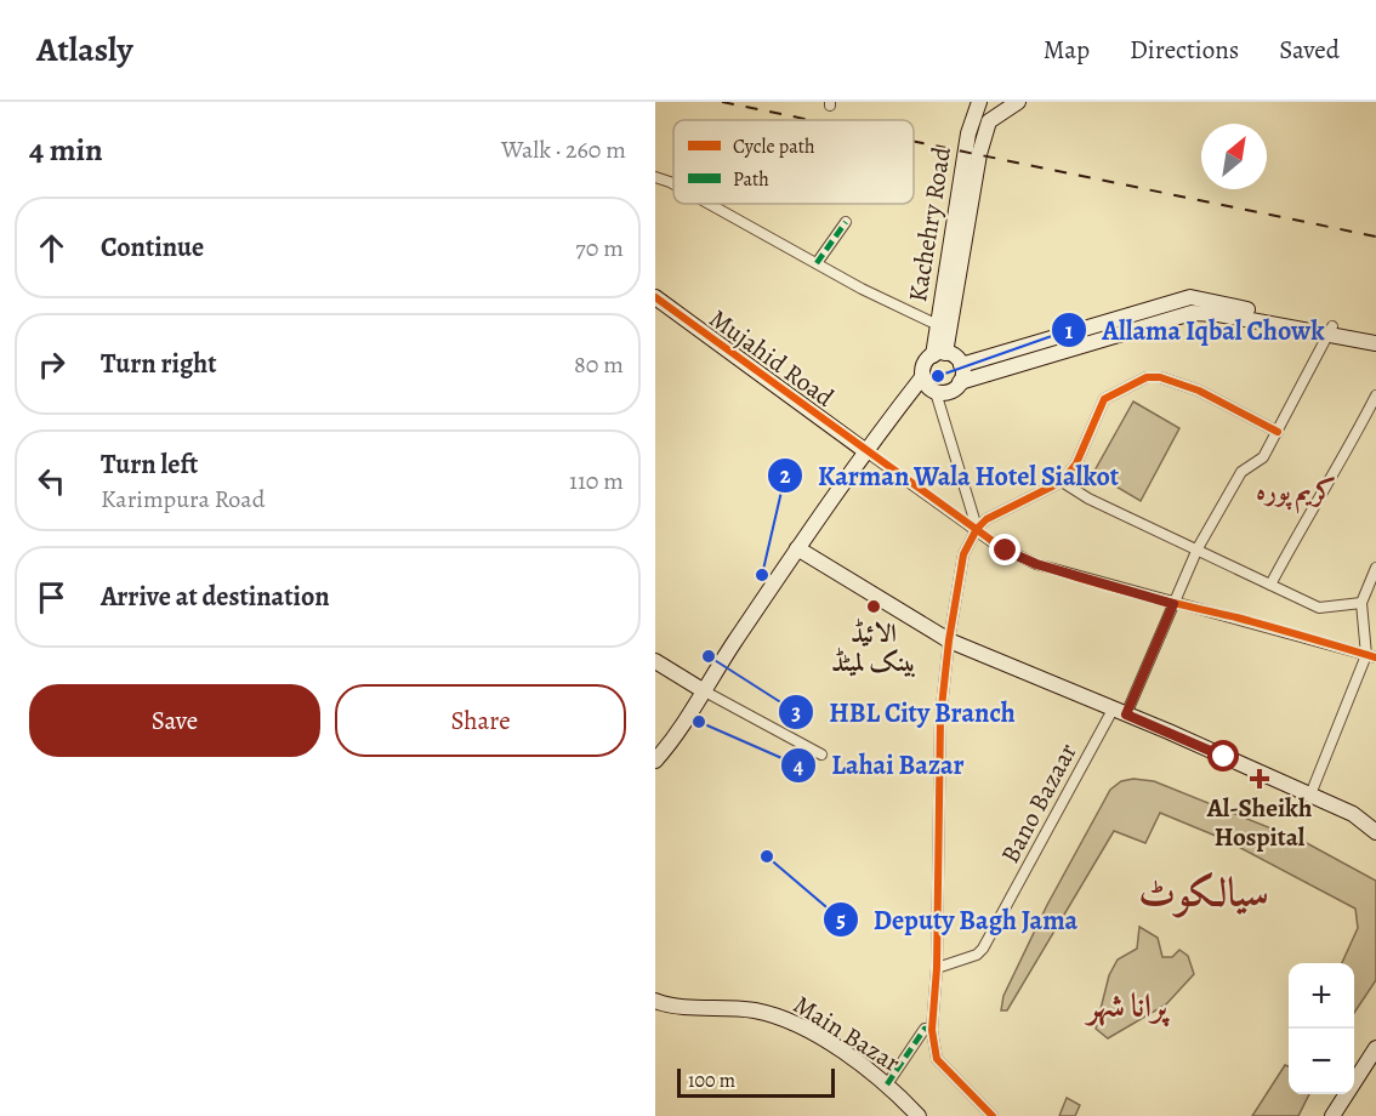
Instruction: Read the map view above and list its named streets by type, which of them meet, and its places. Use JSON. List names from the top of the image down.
{
  "streets": {
    "main road": ["Kachehry Road", "Mujahid Road", "Main Bazar"],
    "street": ["Bano Bazaar"]
  },
  "districts": ["کریم پورہ", "سیالکوٹ", "پرانا شہر"],
  "places": {
    "other": [
      "Allama Iqbal Chowk",
      "Karman Wala Hotel Sialkot",
      "الائیڈ بینک لمیٹڈ",
      "HBL City Branch",
      "Lahai Bazar",
      "Deputy Bagh Jama"
    ],
    "health": ["Al-Sheikh Hospital"]
  },
  "legend": ["Cycle path", "Path"],
  "scale_bar": "100 m",
  "north": "top right",
  "page": {
    "header": "Atlasly",
    "nav": ["Map", "Directions", "Saved"],
    "heading": ["4 min", "Walk · 260 m"],
    "list": [
      ["Continue", "70 m"],
      ["Turn right", "80 m"],
      ["Turn left", "Karimpura Road", "110 m"],
      "Arrive at destination"
    ],
    "buttons": ["Save", "Share"],
    "map_buttons": ["+", "−"],
    "scale": "100 m"
  }
}
